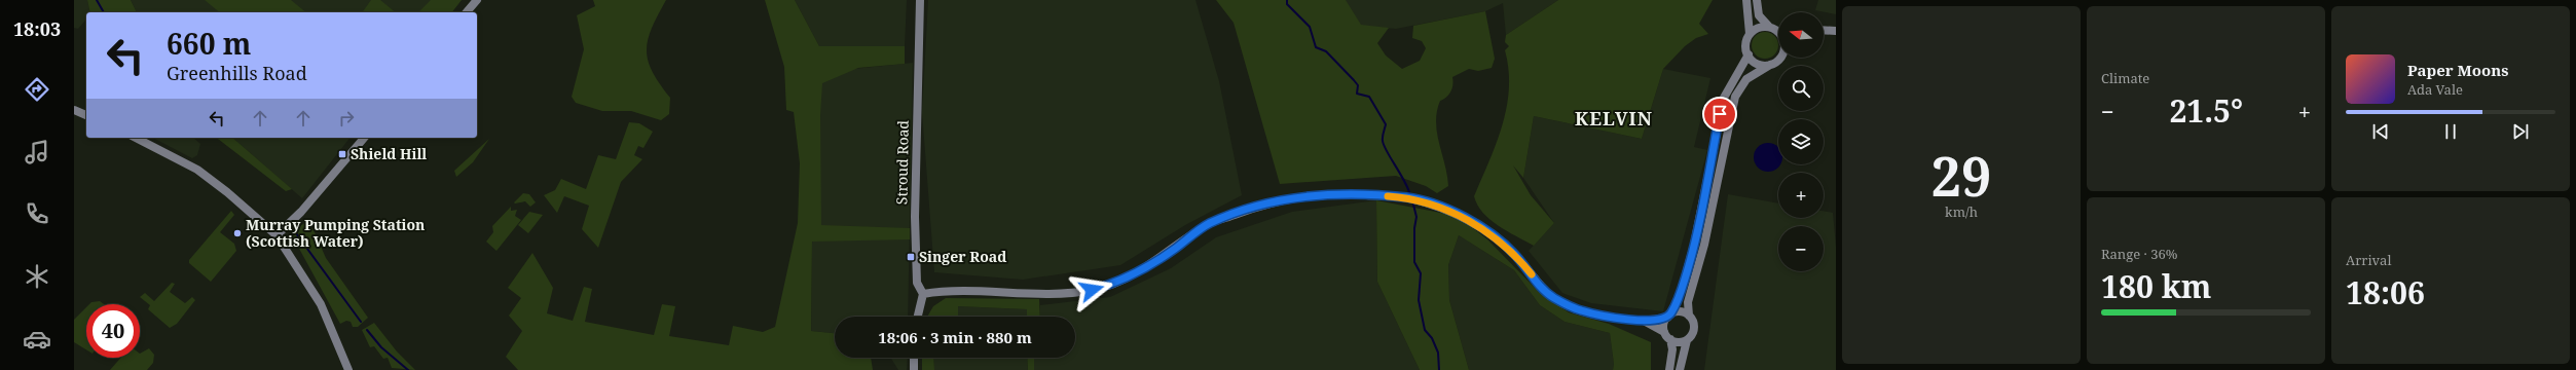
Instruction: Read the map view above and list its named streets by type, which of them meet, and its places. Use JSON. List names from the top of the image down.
{
  "streets": {
    "street": ["Stroud Road"]
  },
  "districts": ["KELVIN"],
  "places": {
    "transit": ["Shield Hill", "Singer Road"],
    "other": ["Murray Pumping Station (Scottish Water)"]
  },
  "north": "left",
  "page": {
    "tabs": "18:03",
    "tile": [
      ["29", "km/h"],
      "Climate",
      ["Range · 36%", "180 km"],
      ["Arrival", "18:06"]
    ],
    "map_buttons": ["+", "−"],
    "turn": ["660 m", "Greenhills Road"],
    "song": ["Paper Moons", "Ada Vale"],
    "heat": ["−", "21.5°", "+"],
    "limit": "40",
    "trip": "18:06 · 3 min · 880 m"
  }
}
